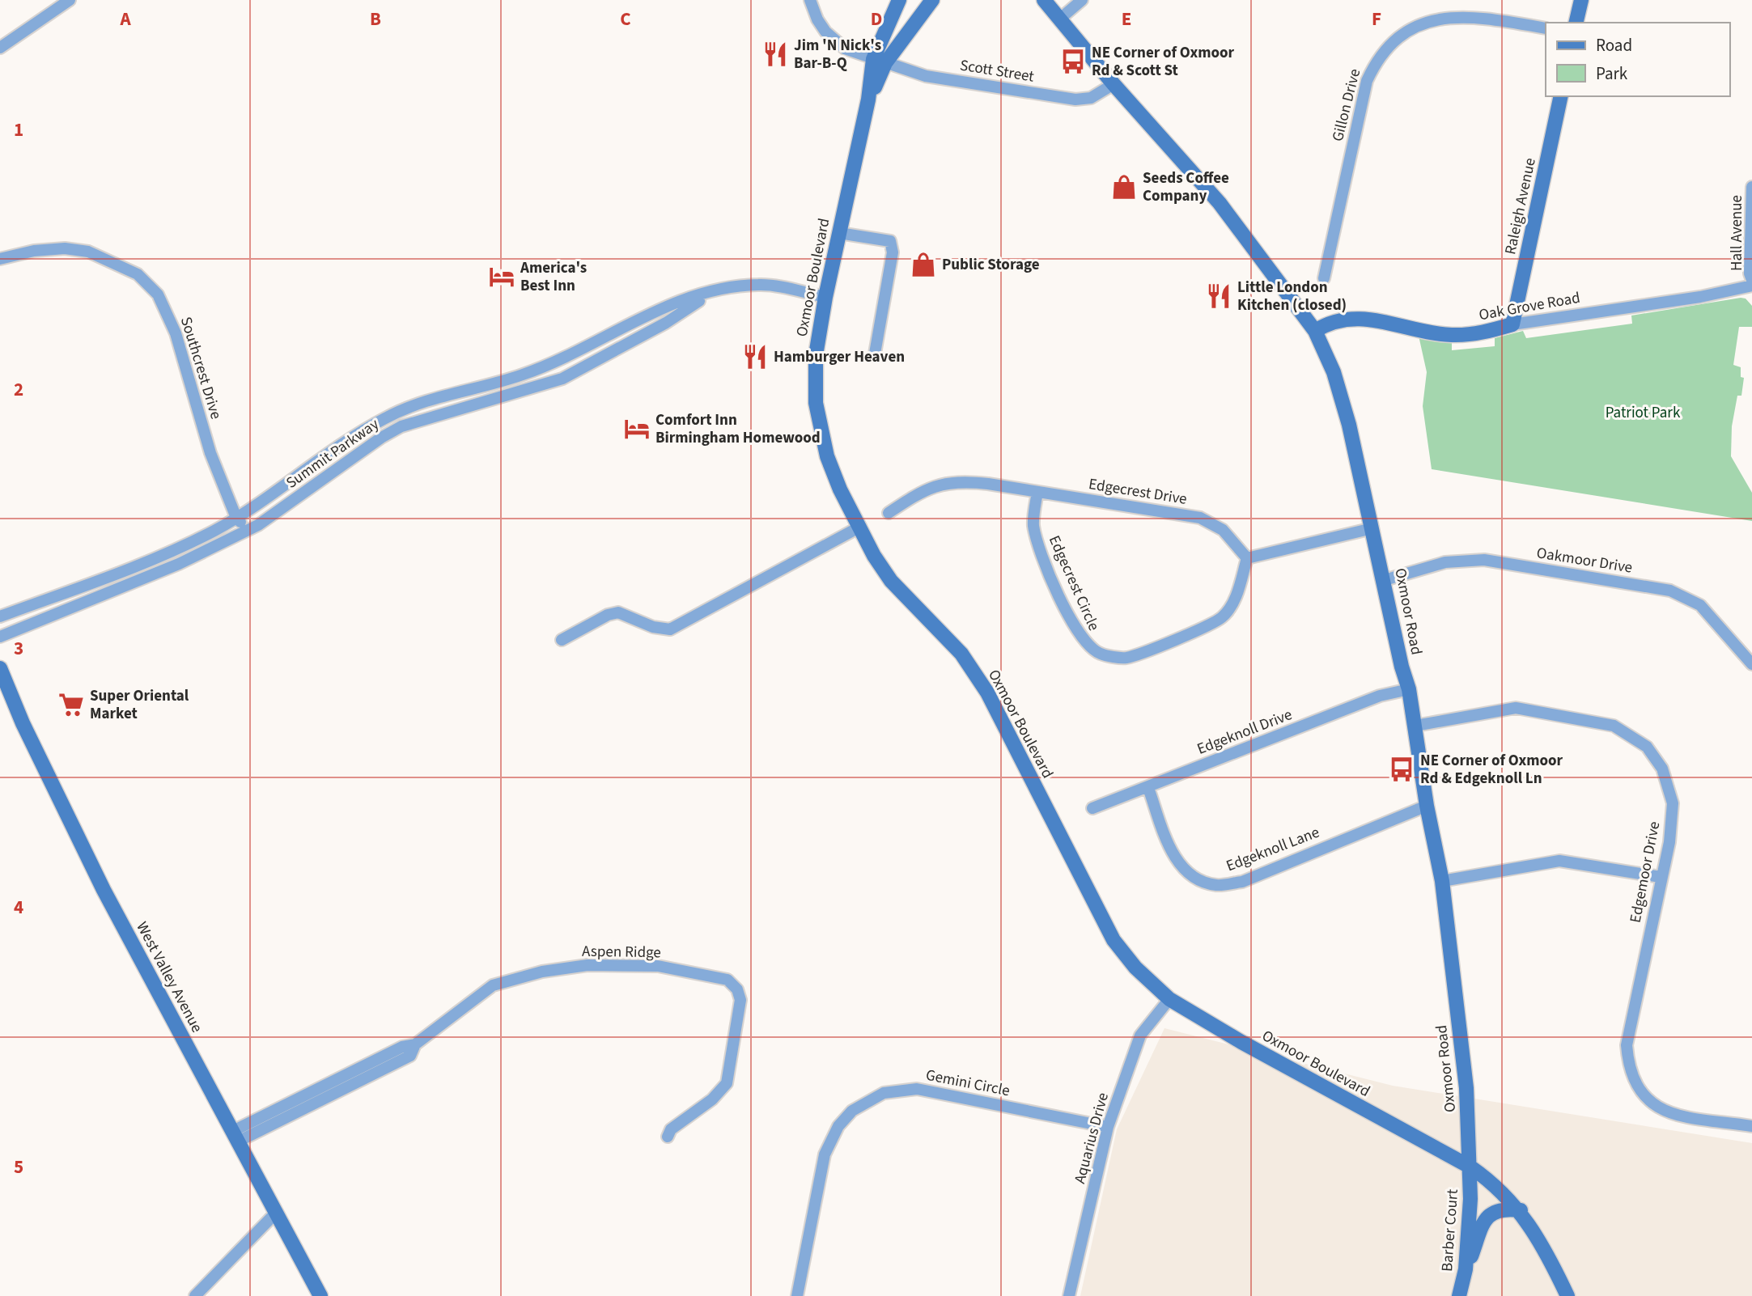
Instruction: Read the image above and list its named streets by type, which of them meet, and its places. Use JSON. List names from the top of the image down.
{
  "streets": {
    "street": [
      "Scott Street",
      "Gillon Drive",
      "Raleigh Avenue",
      "Hall Avenue",
      "Oxmoor Boulevard",
      "Oak Grove Road",
      "Southcrest Drive",
      "Summit Parkway",
      "Edgecrest Drive",
      "Oakmoor Drive",
      "Edgecrest Circle",
      "Oxmoor Road",
      "Edgeknoll Drive",
      "Edgeknoll Lane",
      "Edgemoor Drive",
      "Aspen Ridge",
      "West Valley Avenue",
      "Gemini Circle",
      "Aquarius Drive",
      "Barber Court"
    ]
  },
  "crossings": [
    ["Scott Street", "Oxmoor Boulevard"],
    ["Scott Street", "Oxmoor Road"],
    ["Raleigh Avenue", "Oak Grove Road"],
    ["Oxmoor Boulevard", "Summit Parkway"],
    ["Oxmoor Boulevard", "Oxmoor Road"],
    ["Oxmoor Boulevard", "Aquarius Drive"],
    ["Oxmoor Boulevard", "Barber Court"],
    ["Oak Grove Road", "Oxmoor Road"],
    ["Southcrest Drive", "Summit Parkway"],
    ["Edgecrest Drive", "Edgecrest Circle"],
    ["Oakmoor Drive", "Oxmoor Road"],
    ["Oxmoor Road", "Edgeknoll Drive"],
    ["Oxmoor Road", "Edgeknoll Lane"],
    ["Oxmoor Road", "Edgemoor Drive"],
    ["Oxmoor Road", "Barber Court"],
    ["Edgeknoll Drive", "Edgeknoll Lane"],
    ["Aspen Ridge", "West Valley Avenue"],
    ["Gemini Circle", "Aquarius Drive"]
  ],
  "parks": ["Patriot Park"],
  "places": {
    "restaurant": ["Jim 'N Nick's Bar-B-Q", "Little London Kitchen (closed)", "Hamburger Heaven"],
    "bus stop": ["NE Corner of Oxmoor Rd & Scott St", "NE Corner of Oxmoor Rd & Edgeknoll Ln"],
    "shop": ["Seeds Coffee Company", "Public Storage"],
    "hotel": ["America's Best Inn", "Comfort Inn Birmingham Homewood"],
    "supermarket": ["Super Oriental Market"]
  },
  "legend": ["Road", "Park"],
  "grid": {
    "columns": [
      "A",
      "B",
      "C",
      "D",
      "E",
      "F"
    ],
    "rows": [
      "1",
      "2",
      "3",
      "4",
      "5"
    ]
  }
}
